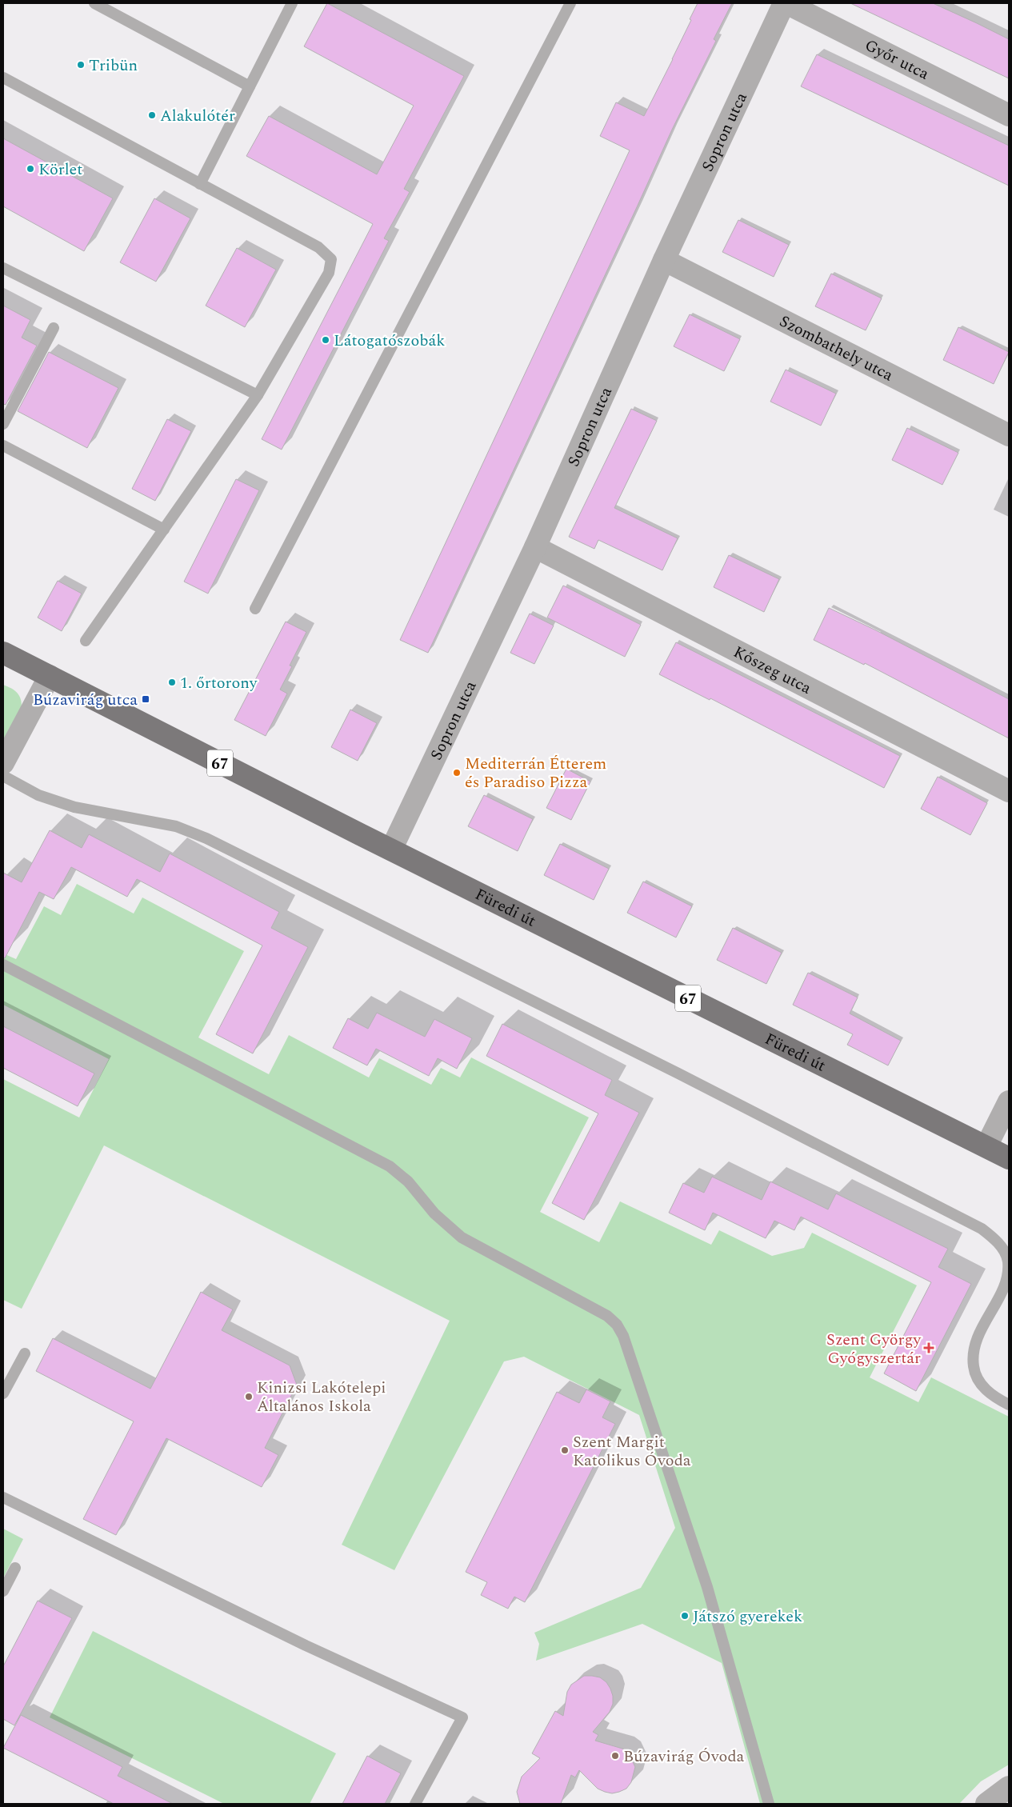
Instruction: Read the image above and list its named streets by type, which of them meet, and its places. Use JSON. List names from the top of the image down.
{
  "streets": {
    "main road": ["67", "Füredi út"],
    "street": [
      "Győr utca",
      "Sopron utca",
      "Szombathely utca",
      "Kőszeg utca"
    ]
  },
  "crossings": [
    ["Győr utca", "Sopron utca"],
    ["Sopron utca", "Szombathely utca"],
    ["Sopron utca", "Kőszeg utca"],
    ["Sopron utca", "Füredi út"]
  ],
  "places": {
    "other": [
      "Tribün",
      "Alakulótér",
      "Körlet",
      "Látogatószobák",
      "1. őrtorony",
      "Mediterrán Étterem és Paradiso Pizza",
      "Kinizsi Lakótelepi Általános Iskola",
      "Szent Margit Katolikus Óvoda",
      "Játszó gyerekek",
      "Búzavirág Óvoda"
    ],
    "transit": ["Búzavirág utca"],
    "health": ["Szent György Gyógyszertár"]
  }
}
